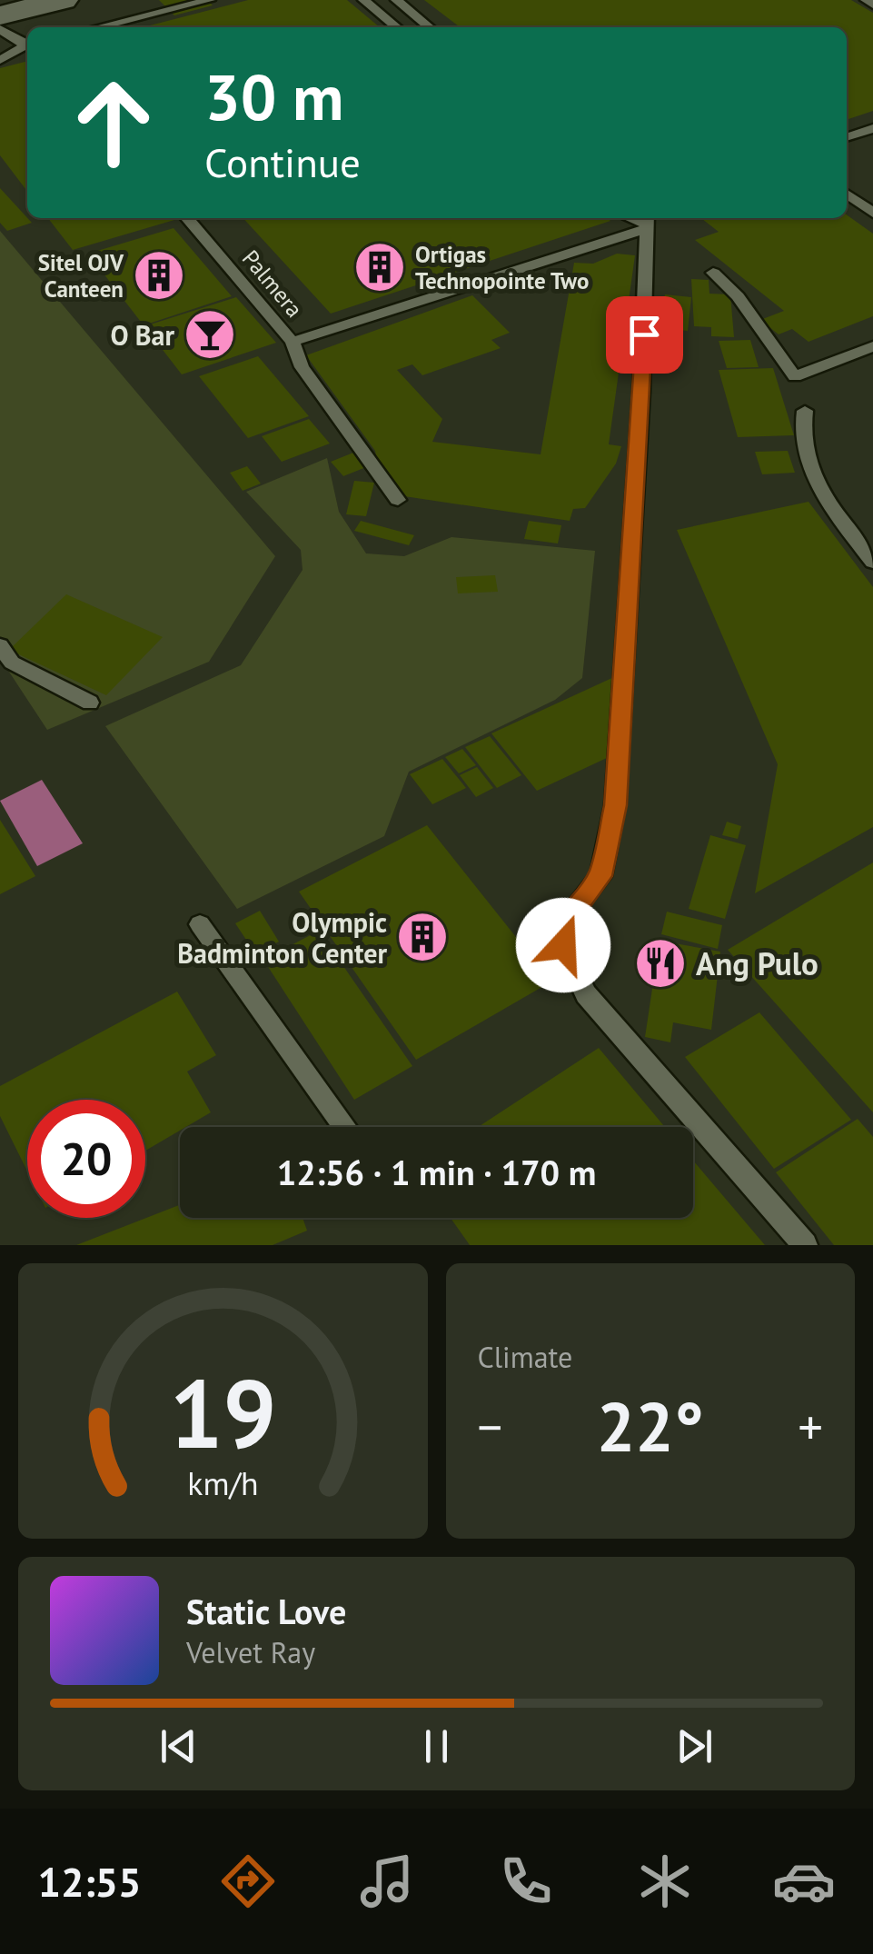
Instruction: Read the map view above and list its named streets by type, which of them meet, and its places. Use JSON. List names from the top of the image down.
{
  "streets": {
    "lane": ["Palmera"]
  },
  "places": {
    "building": ["Ortigas Technopointe Two", "Sitel OJV Canteen", "Olympic Badminton Center"],
    "bar": ["O Bar"],
    "restaurant": ["Ang Pulo"]
  },
  "page": {
    "turn": ["30 m", "Continue"],
    "limit": "20",
    "trip": "12:56 · 1 min · 170 m",
    "tile": "Climate",
    "heat": ["−", "22°", "+"],
    "song": ["Static Love", "Velvet Ray"],
    "tabs": "12:55",
    "gauge": ["19", "km/h"]
  }
}
